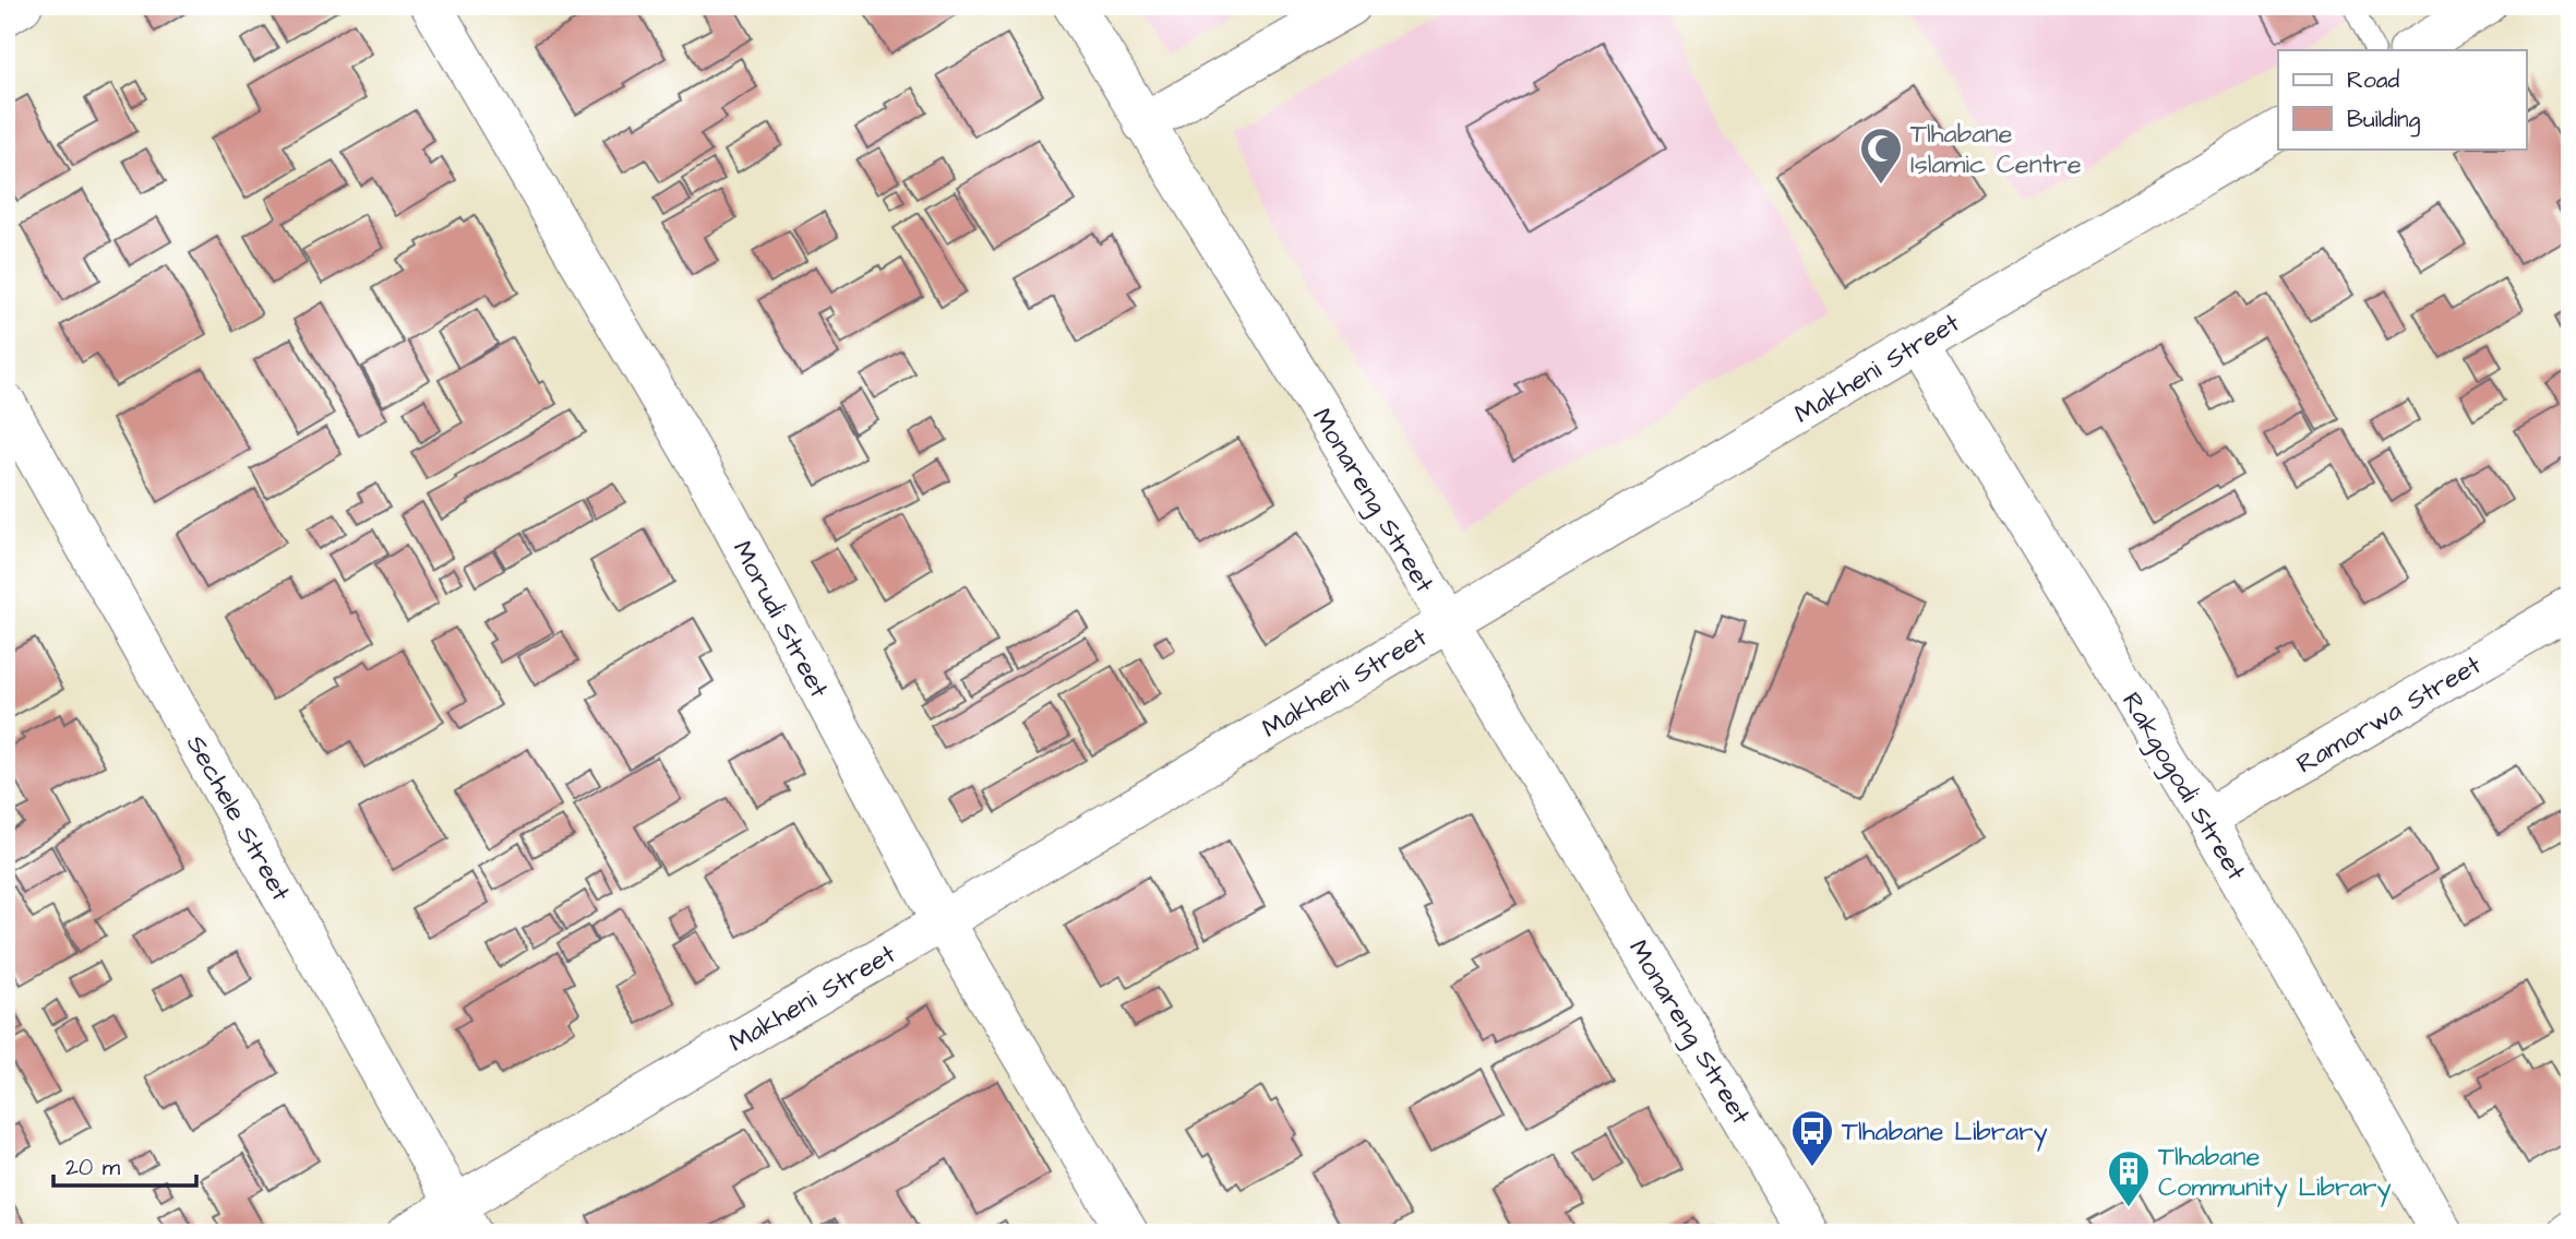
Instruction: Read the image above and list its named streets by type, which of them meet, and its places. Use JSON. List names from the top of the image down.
{
  "streets": {
    "street": [
      "Makheni Street",
      "Monareng Street",
      "Morudi Street",
      "Ramorwa Street",
      "Rakgogodi Street",
      "Sechele Street"
    ]
  },
  "crossings": [
    ["Makheni Street", "Monareng Street"],
    ["Makheni Street", "Morudi Street"],
    ["Makheni Street", "Rakgogodi Street"],
    ["Makheni Street", "Sechele Street"],
    ["Ramorwa Street", "Rakgogodi Street"]
  ],
  "places": {
    "mosque": ["Tlhabane Islamic Centre"],
    "bus stop": ["Tlhabane Library"],
    "building": ["Tlhabane Community Library"]
  },
  "legend": ["Road", "Building"],
  "scale_bar": "20 m"
}
